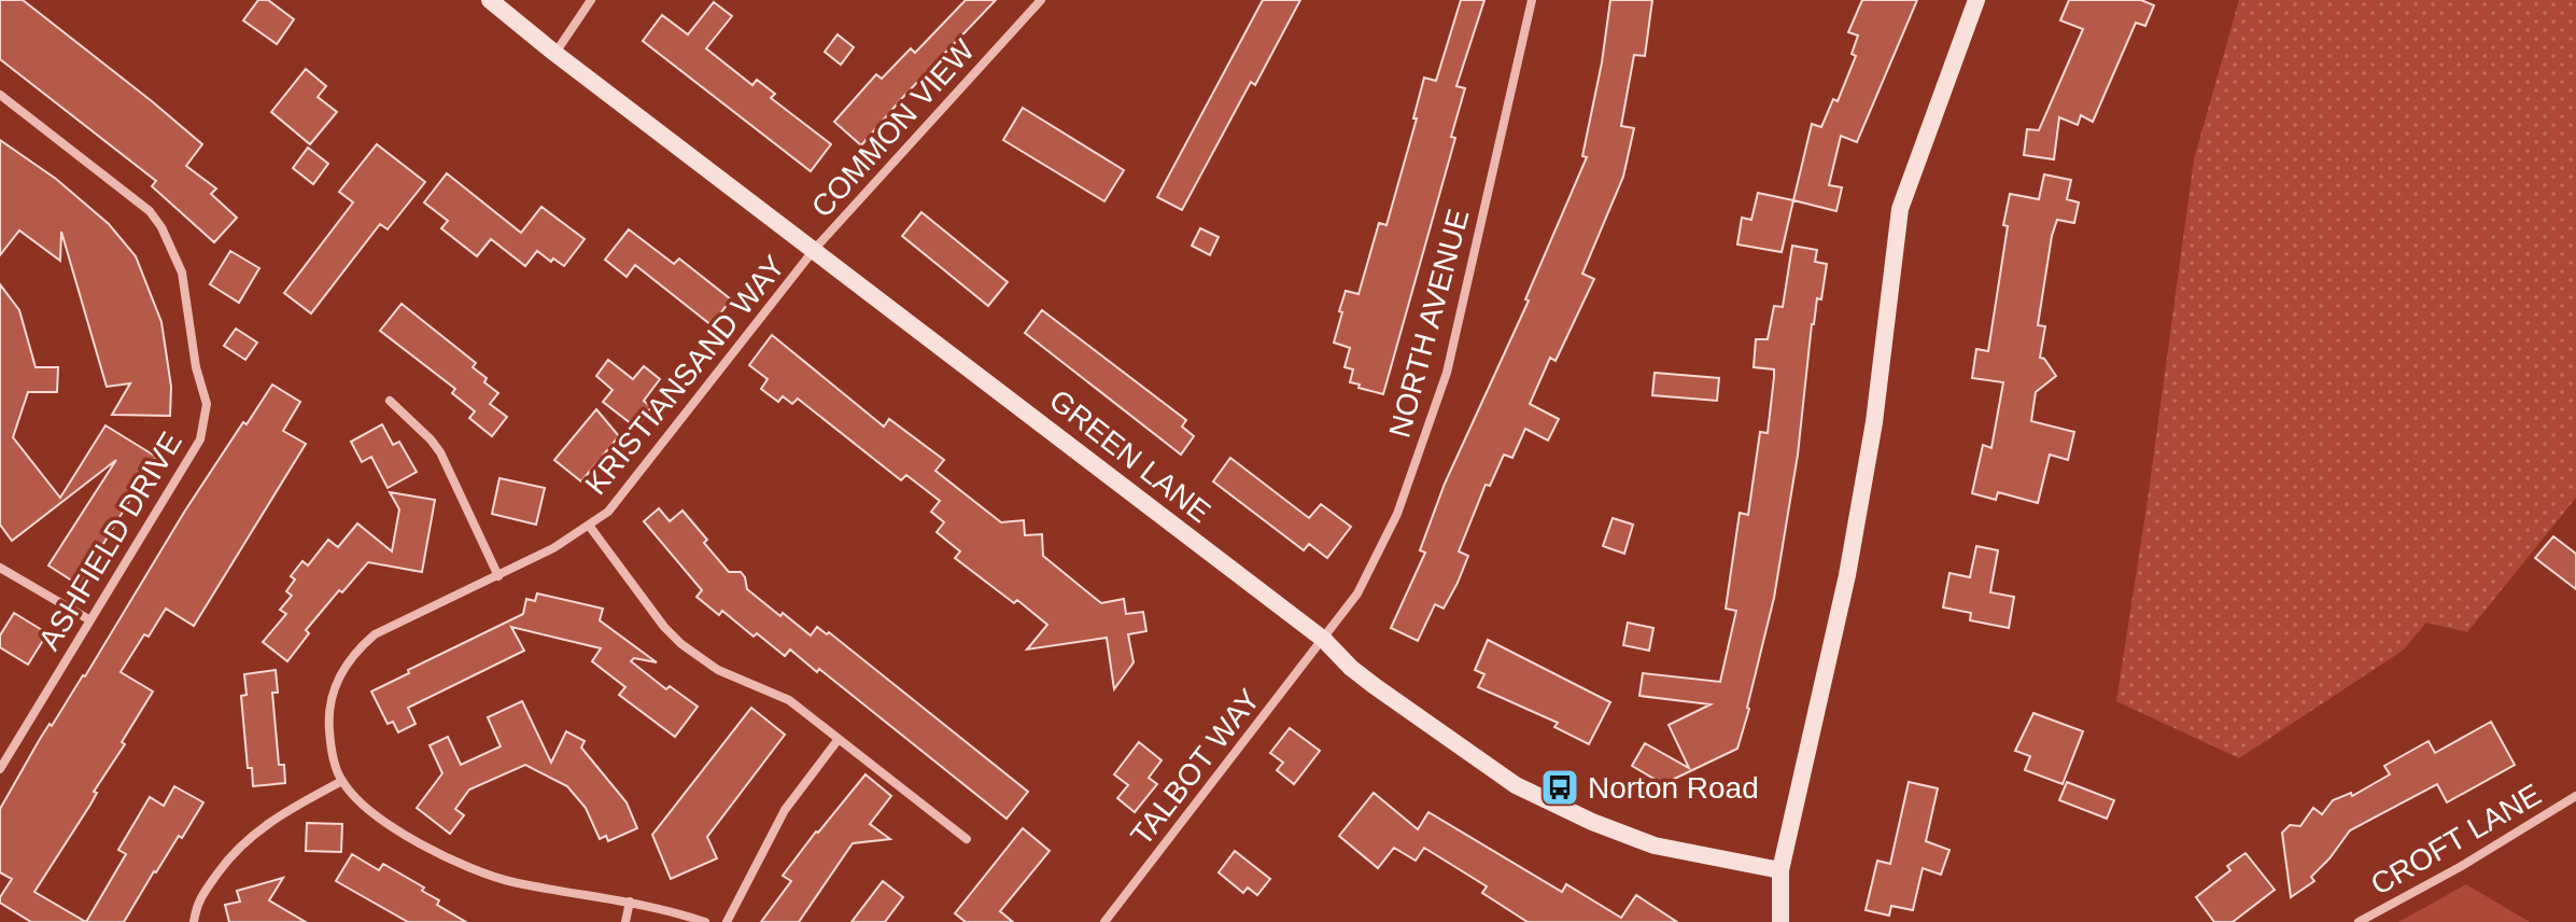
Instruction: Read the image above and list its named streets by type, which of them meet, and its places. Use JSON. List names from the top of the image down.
{
  "streets": {
    "street": [
      "COMMON VIEW",
      "NORTH AVENUE",
      "KRISTIANSAND WAY",
      "GREEN LANE",
      "ASHFIELD DRIVE",
      "TALBOT WAY",
      "CROFT LANE"
    ]
  },
  "crossings": [
    ["COMMON VIEW", "KRISTIANSAND WAY"],
    ["COMMON VIEW", "GREEN LANE"],
    ["NORTH AVENUE", "GREEN LANE"],
    ["NORTH AVENUE", "TALBOT WAY"],
    ["KRISTIANSAND WAY", "GREEN LANE"],
    ["GREEN LANE", "TALBOT WAY"]
  ],
  "places": {
    "bus stop": ["Norton Road"]
  }
}
